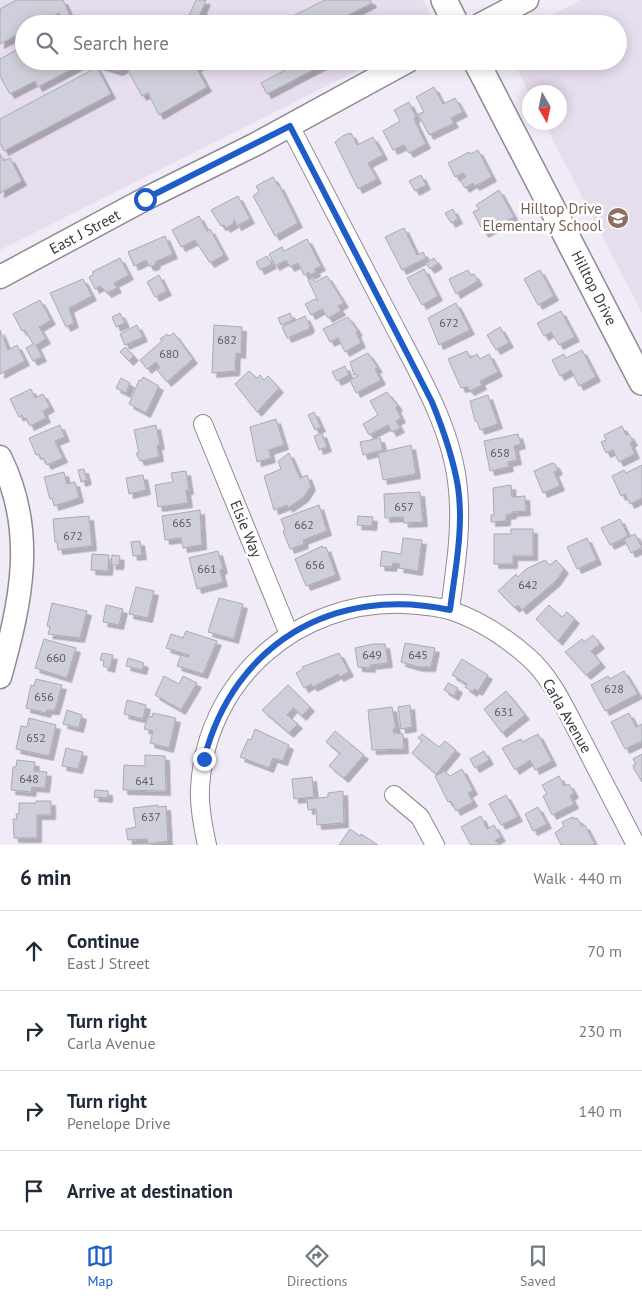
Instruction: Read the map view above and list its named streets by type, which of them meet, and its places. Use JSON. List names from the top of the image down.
{
  "streets": {
    "main road": ["Hilltop Drive"],
    "street": ["East J Street", "Elsie Way", "Carla Avenue"]
  },
  "crossings": [
    ["Elsie Way", "Carla Avenue"]
  ],
  "places": {
    "school or university": ["Hilltop Drive Elementary School"]
  },
  "house_numbers": [
    "672",
    "682",
    "680",
    "658",
    "657",
    "665",
    "662",
    "672",
    "656",
    "661",
    "642",
    "649",
    "645",
    "660",
    "628",
    "656",
    "631",
    "652",
    "648",
    "641",
    "637"
  ],
  "north": "bottom",
  "page": {
    "search": "Search here",
    "heading": ["6 min", "Walk · 440 m"],
    "list": [
      ["Continue", "East J Street", "70 m"],
      ["Turn right", "Carla Avenue", "230 m"],
      ["Turn right", "Penelope Drive", "140 m"],
      "Arrive at destination"
    ],
    "nav": ["Map", "Directions", "Saved"]
  }
}
